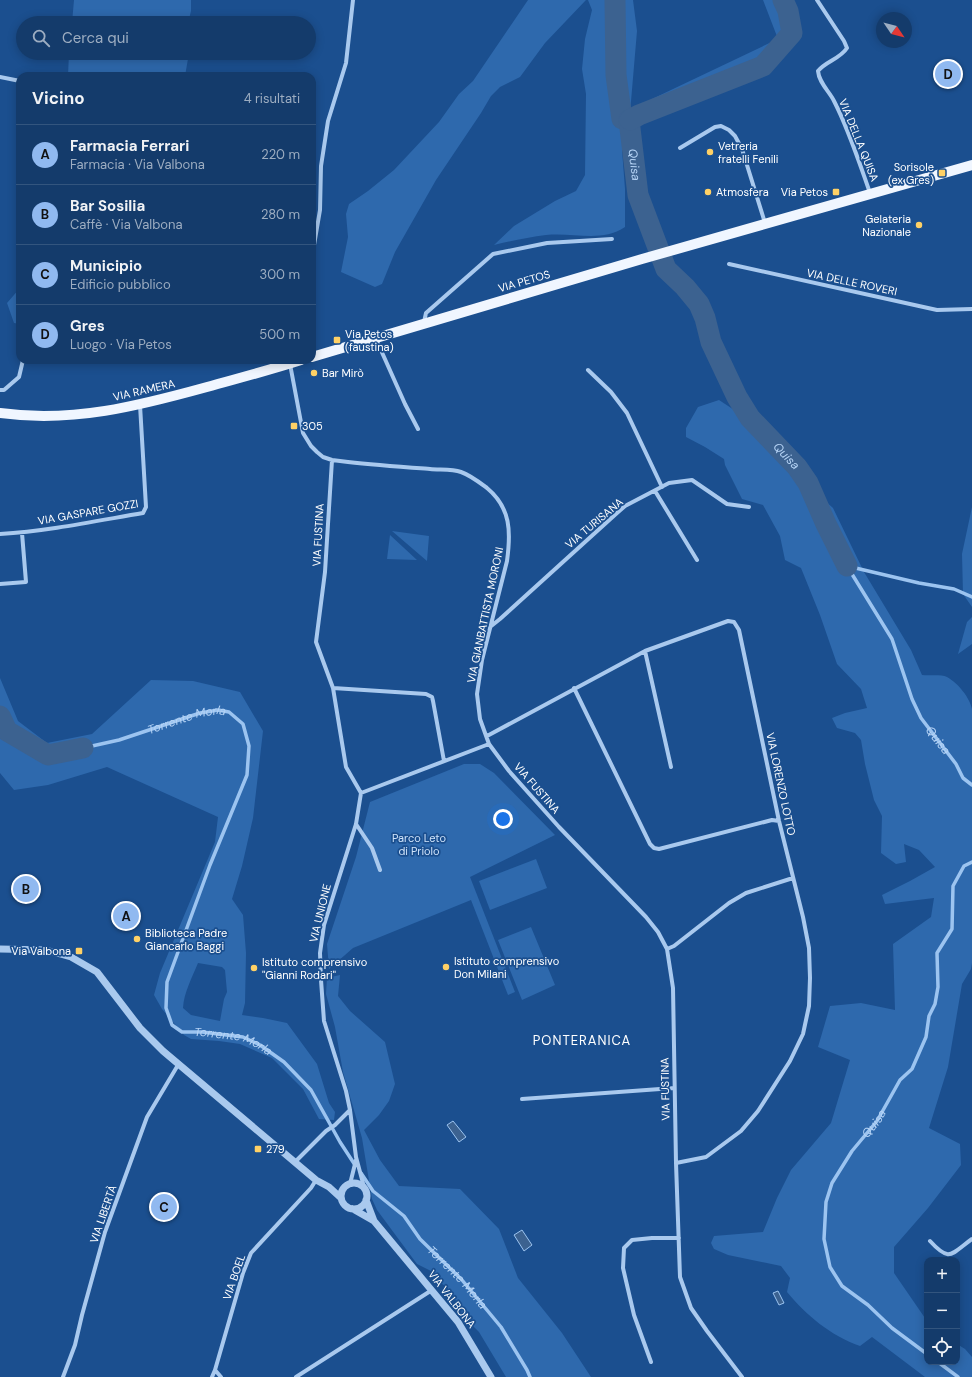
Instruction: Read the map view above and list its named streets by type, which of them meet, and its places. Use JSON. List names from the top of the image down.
{
  "streets": {
    "main road": ["VIA PETOS", "VIA RAMERA"],
    "street": [
      "VIA DELLA QUISA",
      "VIA DELLE ROVERI",
      "VIA GASPARE GOZZI",
      "VIA TURISANA",
      "VIA FUSTINA",
      "VIA GIANBATTISTA MORONI",
      "VIA LORENZO LOTTO",
      "VIA UNIONE",
      "VIA LIBERTÀ",
      "VIA BOEL",
      "VIA VALBONA"
    ]
  },
  "crossings": [
    ["VIA DELLA QUISA", "VIA PETOS"],
    ["VIA RAMERA", "VIA GASPARE GOZZI"],
    ["VIA TURISANA", "VIA GIANBATTISTA MORONI"],
    ["VIA FUSTINA", "VIA GIANBATTISTA MORONI"],
    ["VIA FUSTINA", "VIA LORENZO LOTTO"],
    ["VIA FUSTINA", "VIA UNIONE"],
    ["VIA GIANBATTISTA MORONI", "VIA LORENZO LOTTO"]
  ],
  "districts": ["PONTERANICA"],
  "water": ["Quisa", "Torrente Morla"],
  "parks": ["Parco Leto di Priolo"],
  "places": {
    "other": [
      "Vetreria fratelli Fenili",
      "Atmosfera",
      "Gelateria Nazionale",
      "Bar Mirò",
      "Biblioteca Padre Giancarlo Baggi",
      "Istituto comprensivo Don Milani",
      "Istituto comprensivo \"Gianni Rodari\""
    ],
    "transit": [
      "Sorisole (ex Gres)",
      "Via Petos",
      "Via Petos (faustina)",
      "305",
      "Via Valbona",
      "279"
    ]
  },
  "north": "bottom right",
  "page": {
    "search": "Cerca qui",
    "pins": [
      "D",
      "B",
      "A",
      "C"
    ],
    "heading": ["Vicino", "4 risultati"],
    "list": [
      {
        "mark": "A",
        "name": "Farmacia Ferrari",
        "note": "Farmacia · Via Valbona",
        "value": "220 m"
      },
      {
        "mark": "B",
        "name": "Bar Sosilia",
        "note": "Caffè · Via Valbona",
        "value": "280 m"
      },
      {
        "mark": "C",
        "name": "Municipio",
        "note": "Edificio pubblico",
        "value": "300 m"
      },
      {
        "mark": "D",
        "name": "Gres",
        "note": "Luogo · Via Petos",
        "value": "500 m"
      }
    ],
    "map_buttons": ["+", "−"]
  }
}
